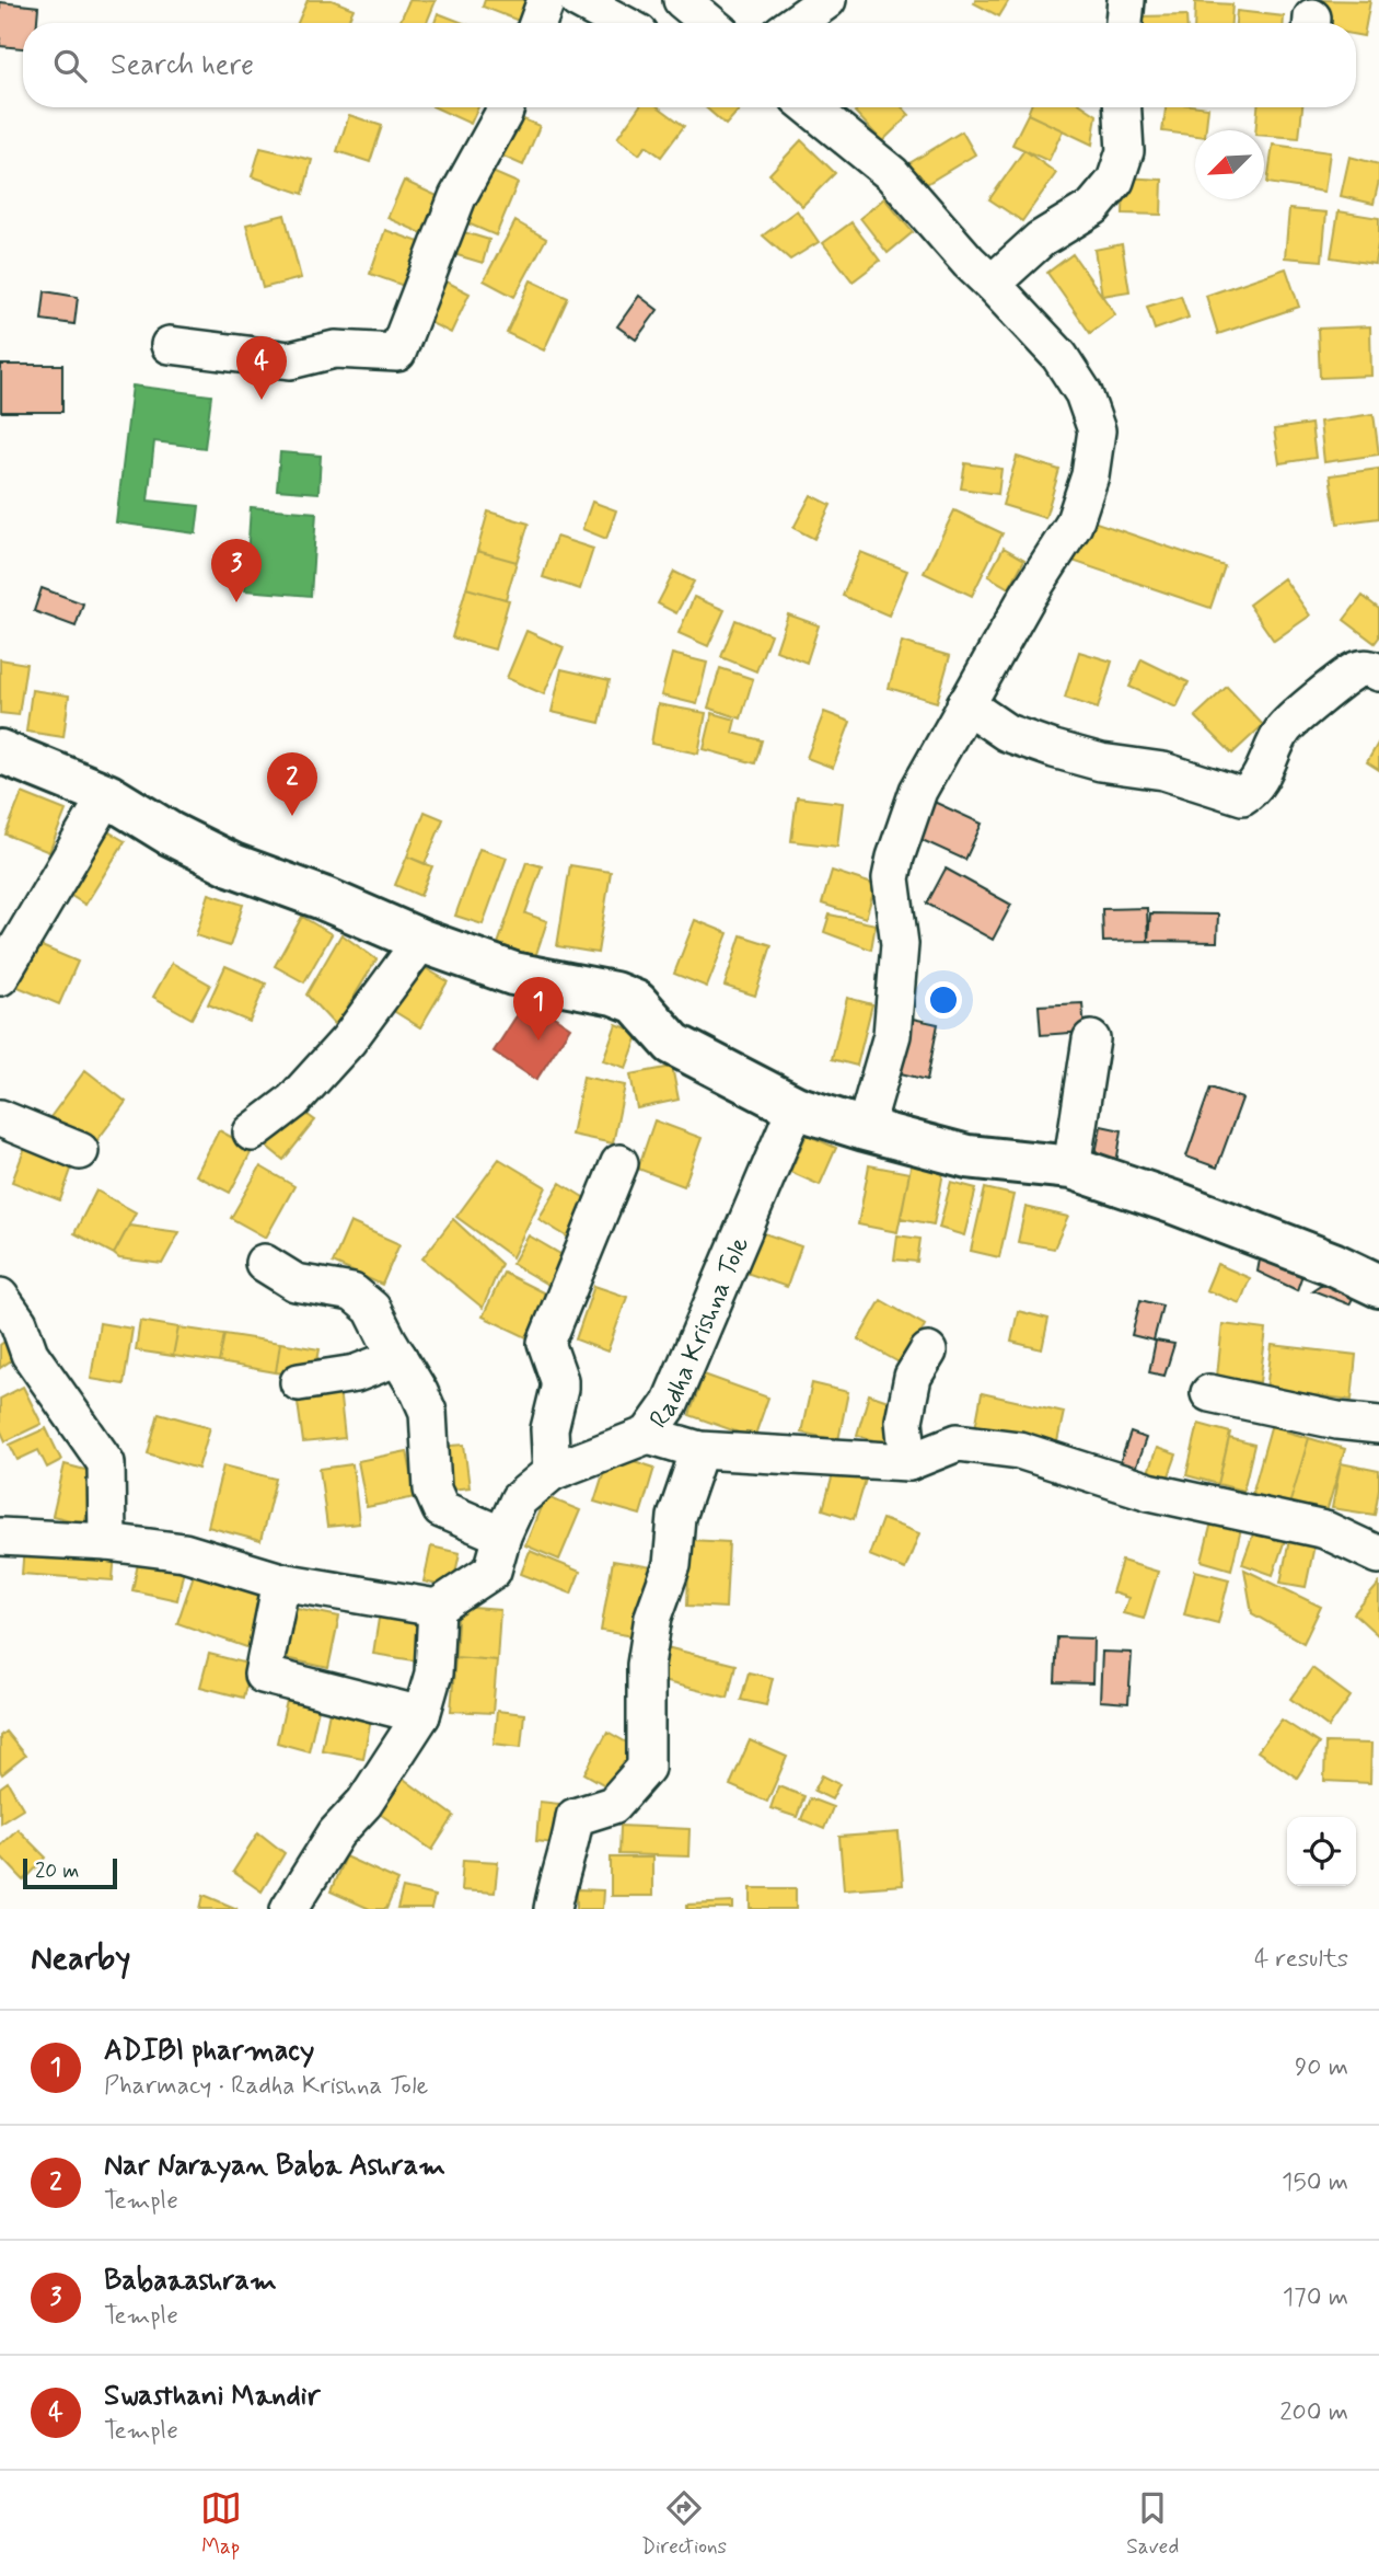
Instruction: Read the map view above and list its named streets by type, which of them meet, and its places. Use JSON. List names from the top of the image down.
{
  "streets": {
    "street": ["Radha Krishna Tole"]
  },
  "scale_bar": "20 m",
  "north": "bottom left",
  "page": {
    "search": "Search here",
    "pins": [
      "4",
      "3",
      "2",
      "1"
    ],
    "scale": "20 m",
    "heading": ["Nearby", "4 results"],
    "list": [
      {
        "mark": "1",
        "name": "ADIBI pharmacy",
        "note": "Pharmacy · Radha Krishna Tole",
        "value": "90 m"
      },
      {
        "mark": "2",
        "name": "Nar Narayan Baba Ashram",
        "note": "Temple",
        "value": "150 m"
      },
      {
        "mark": "3",
        "name": "Babaaashram",
        "note": "Temple",
        "value": "170 m"
      },
      {
        "mark": "4",
        "name": "Swasthani Mandir",
        "note": "Temple",
        "value": "200 m"
      }
    ],
    "nav": ["Map", "Directions", "Saved"]
  }
}
